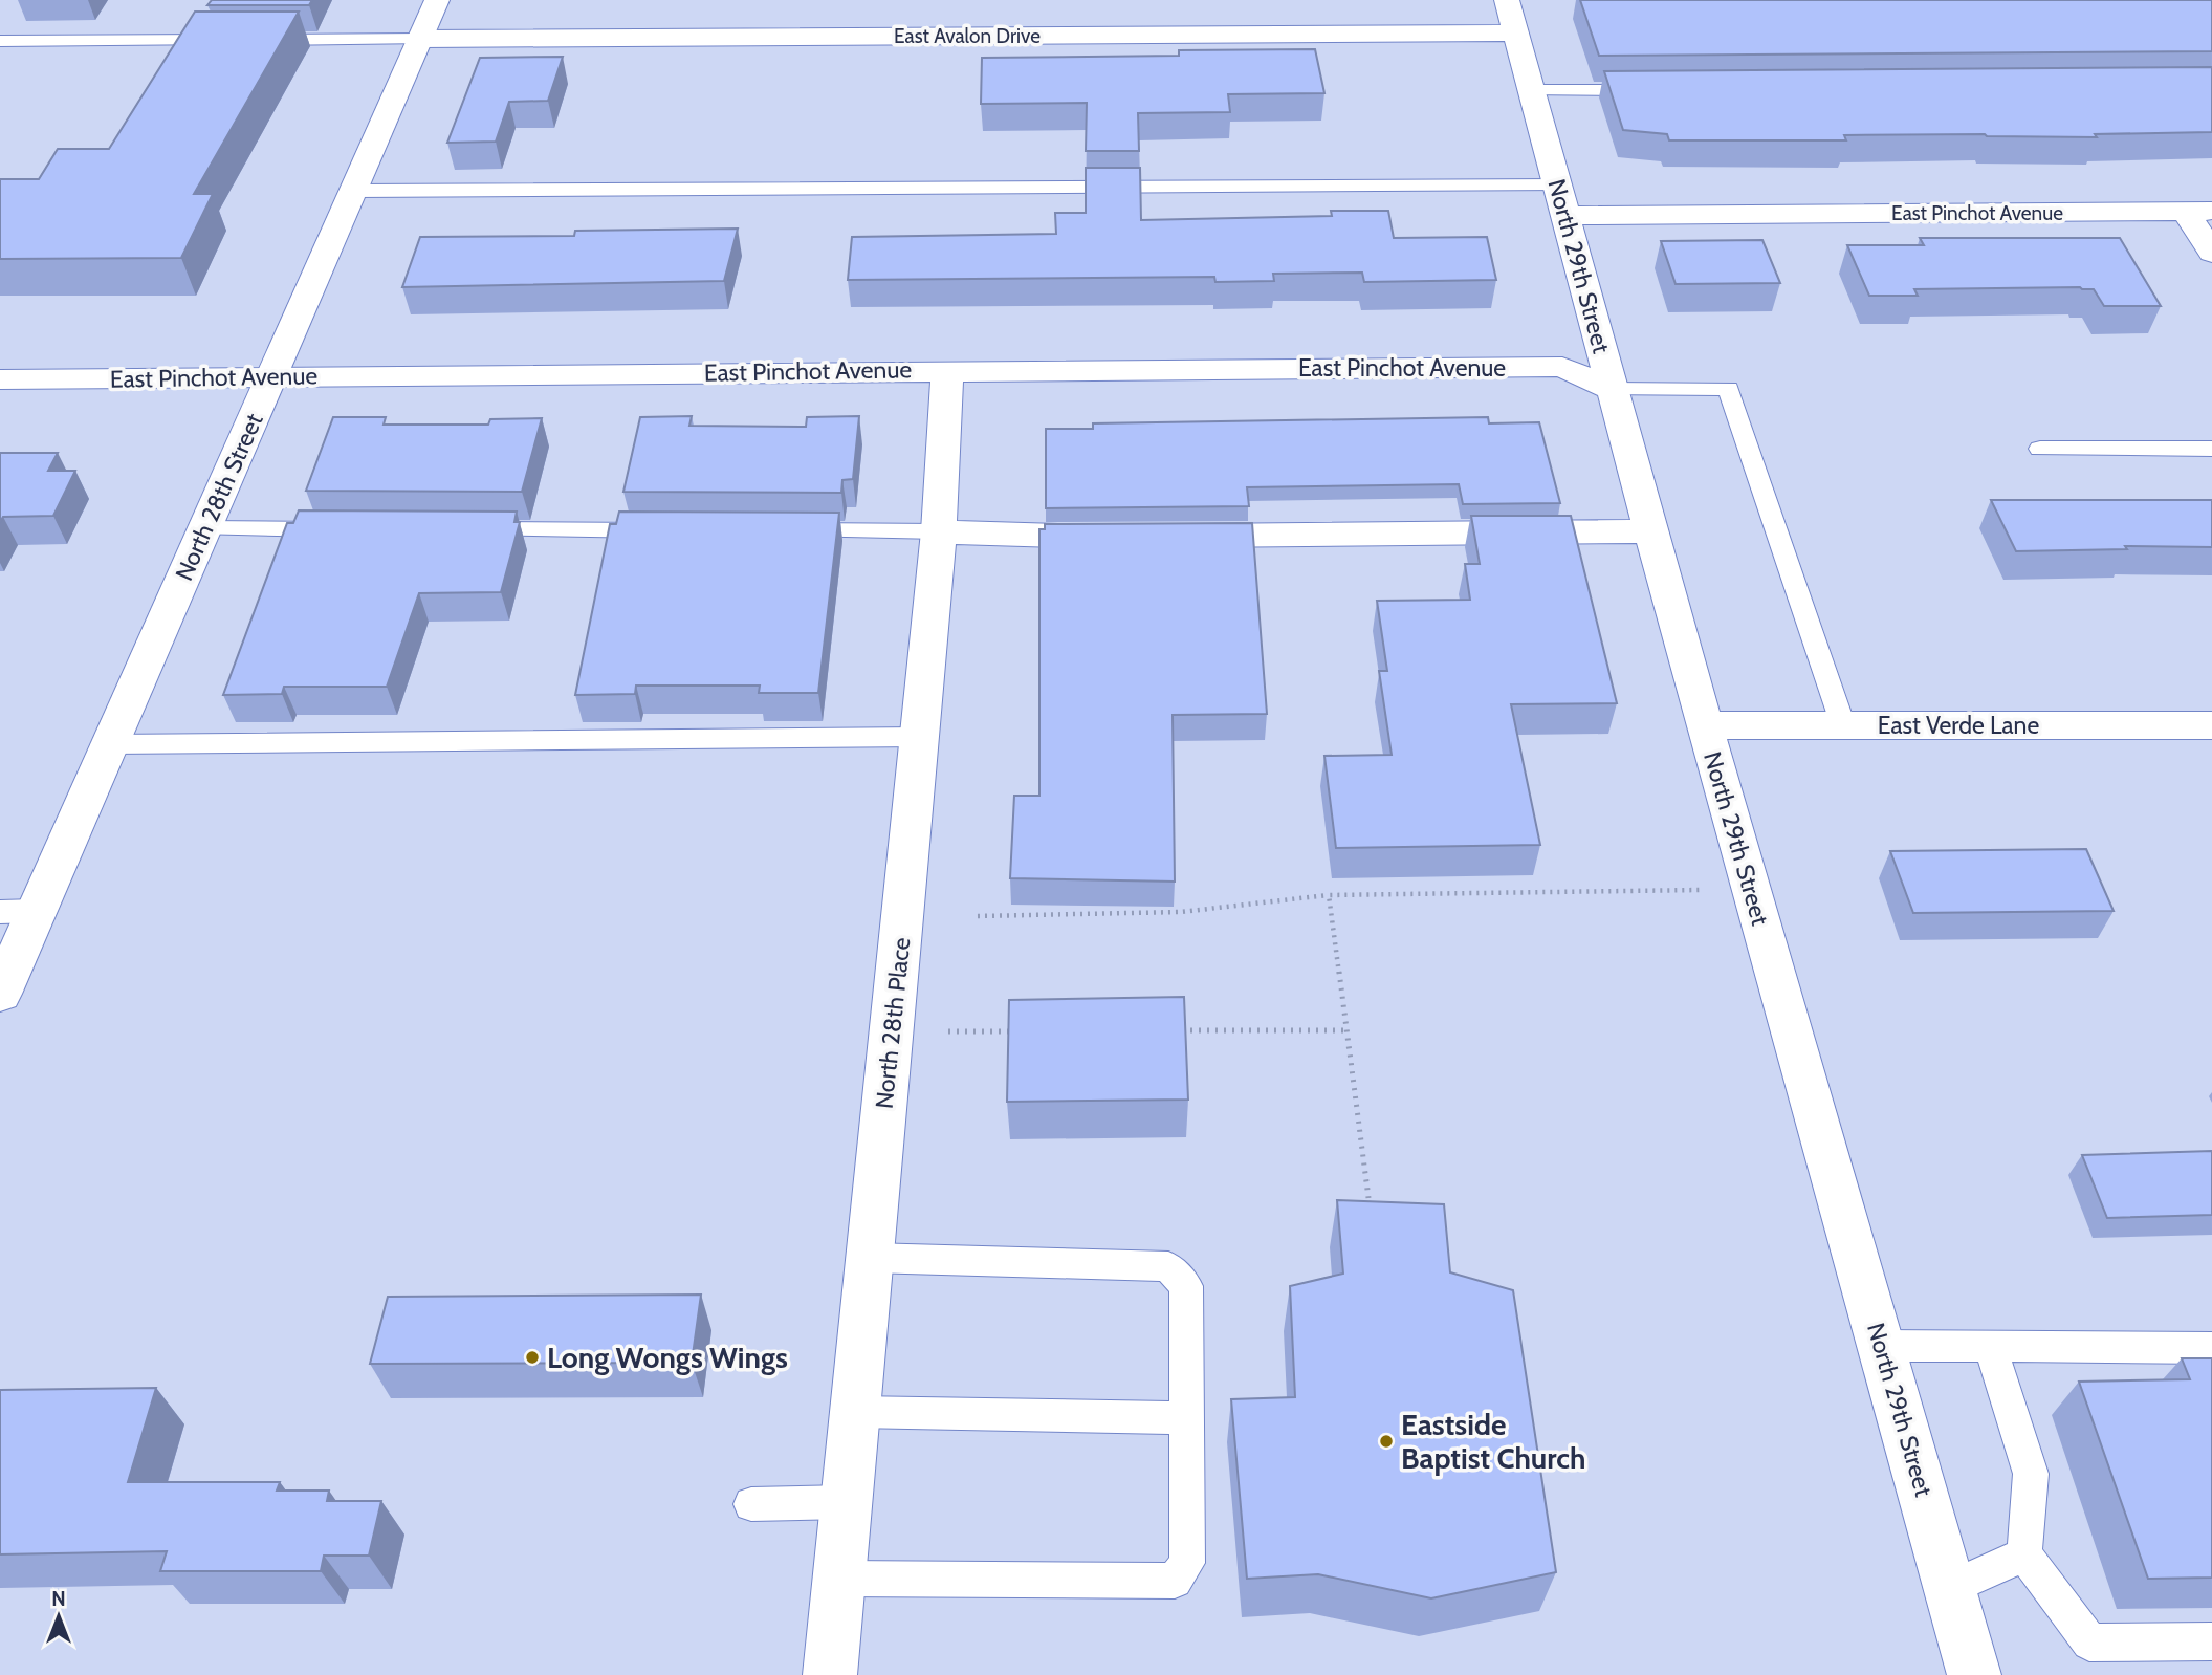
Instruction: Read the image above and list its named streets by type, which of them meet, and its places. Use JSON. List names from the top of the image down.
{
  "streets": {
    "street": [
      "East Avalon Drive",
      "East Pinchot Avenue",
      "North 29th Street",
      "North 28th Street",
      "East Verde Lane",
      "North 28th Place"
    ]
  },
  "crossings": [
    ["East Avalon Drive", "North 29th Street"],
    ["East Avalon Drive", "North 28th Street"],
    ["East Pinchot Avenue", "North 29th Street"],
    ["East Pinchot Avenue", "North 28th Street"],
    ["East Pinchot Avenue", "North 28th Place"],
    ["North 29th Street", "East Verde Lane"]
  ],
  "places": ["Long Wongs Wings", "Eastside Baptist Church"],
  "north": "top"
}
